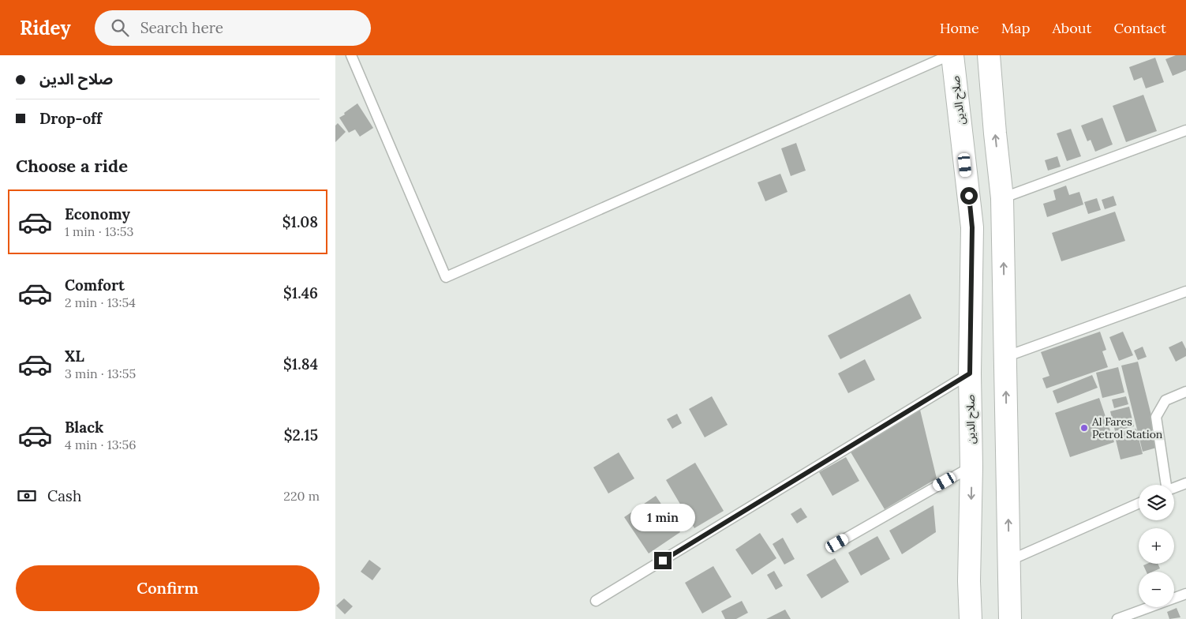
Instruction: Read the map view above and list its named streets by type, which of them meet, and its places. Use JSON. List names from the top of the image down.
{
  "streets": {
    "highway": ["صلاح الدين"]
  },
  "places": ["Al Fares Petrol Station"],
  "page": {
    "header": "Ridey",
    "search": "Search here",
    "nav": [
      "Home",
      "Map",
      "About",
      "Contact"
    ],
    "banner": ["صلاح الدين", "Drop-off"],
    "heading": "Choose a ride",
    "list": [
      {
        "name": "Economy",
        "note": "1 min · 13:53",
        "value": "$1.08"
      },
      {
        "name": "Comfort",
        "note": "2 min · 13:54",
        "value": "$1.46"
      },
      {
        "name": "XL",
        "note": "3 min · 13:55",
        "value": "$1.84"
      },
      {
        "name": "Black",
        "note": "4 min · 13:56",
        "value": "$2.15"
      }
    ],
    "pay": ["Cash", "220 m"],
    "map_buttons": ["+", "−"],
    "bubble": "1 min",
    "buttons": "Confirm"
  }
}
